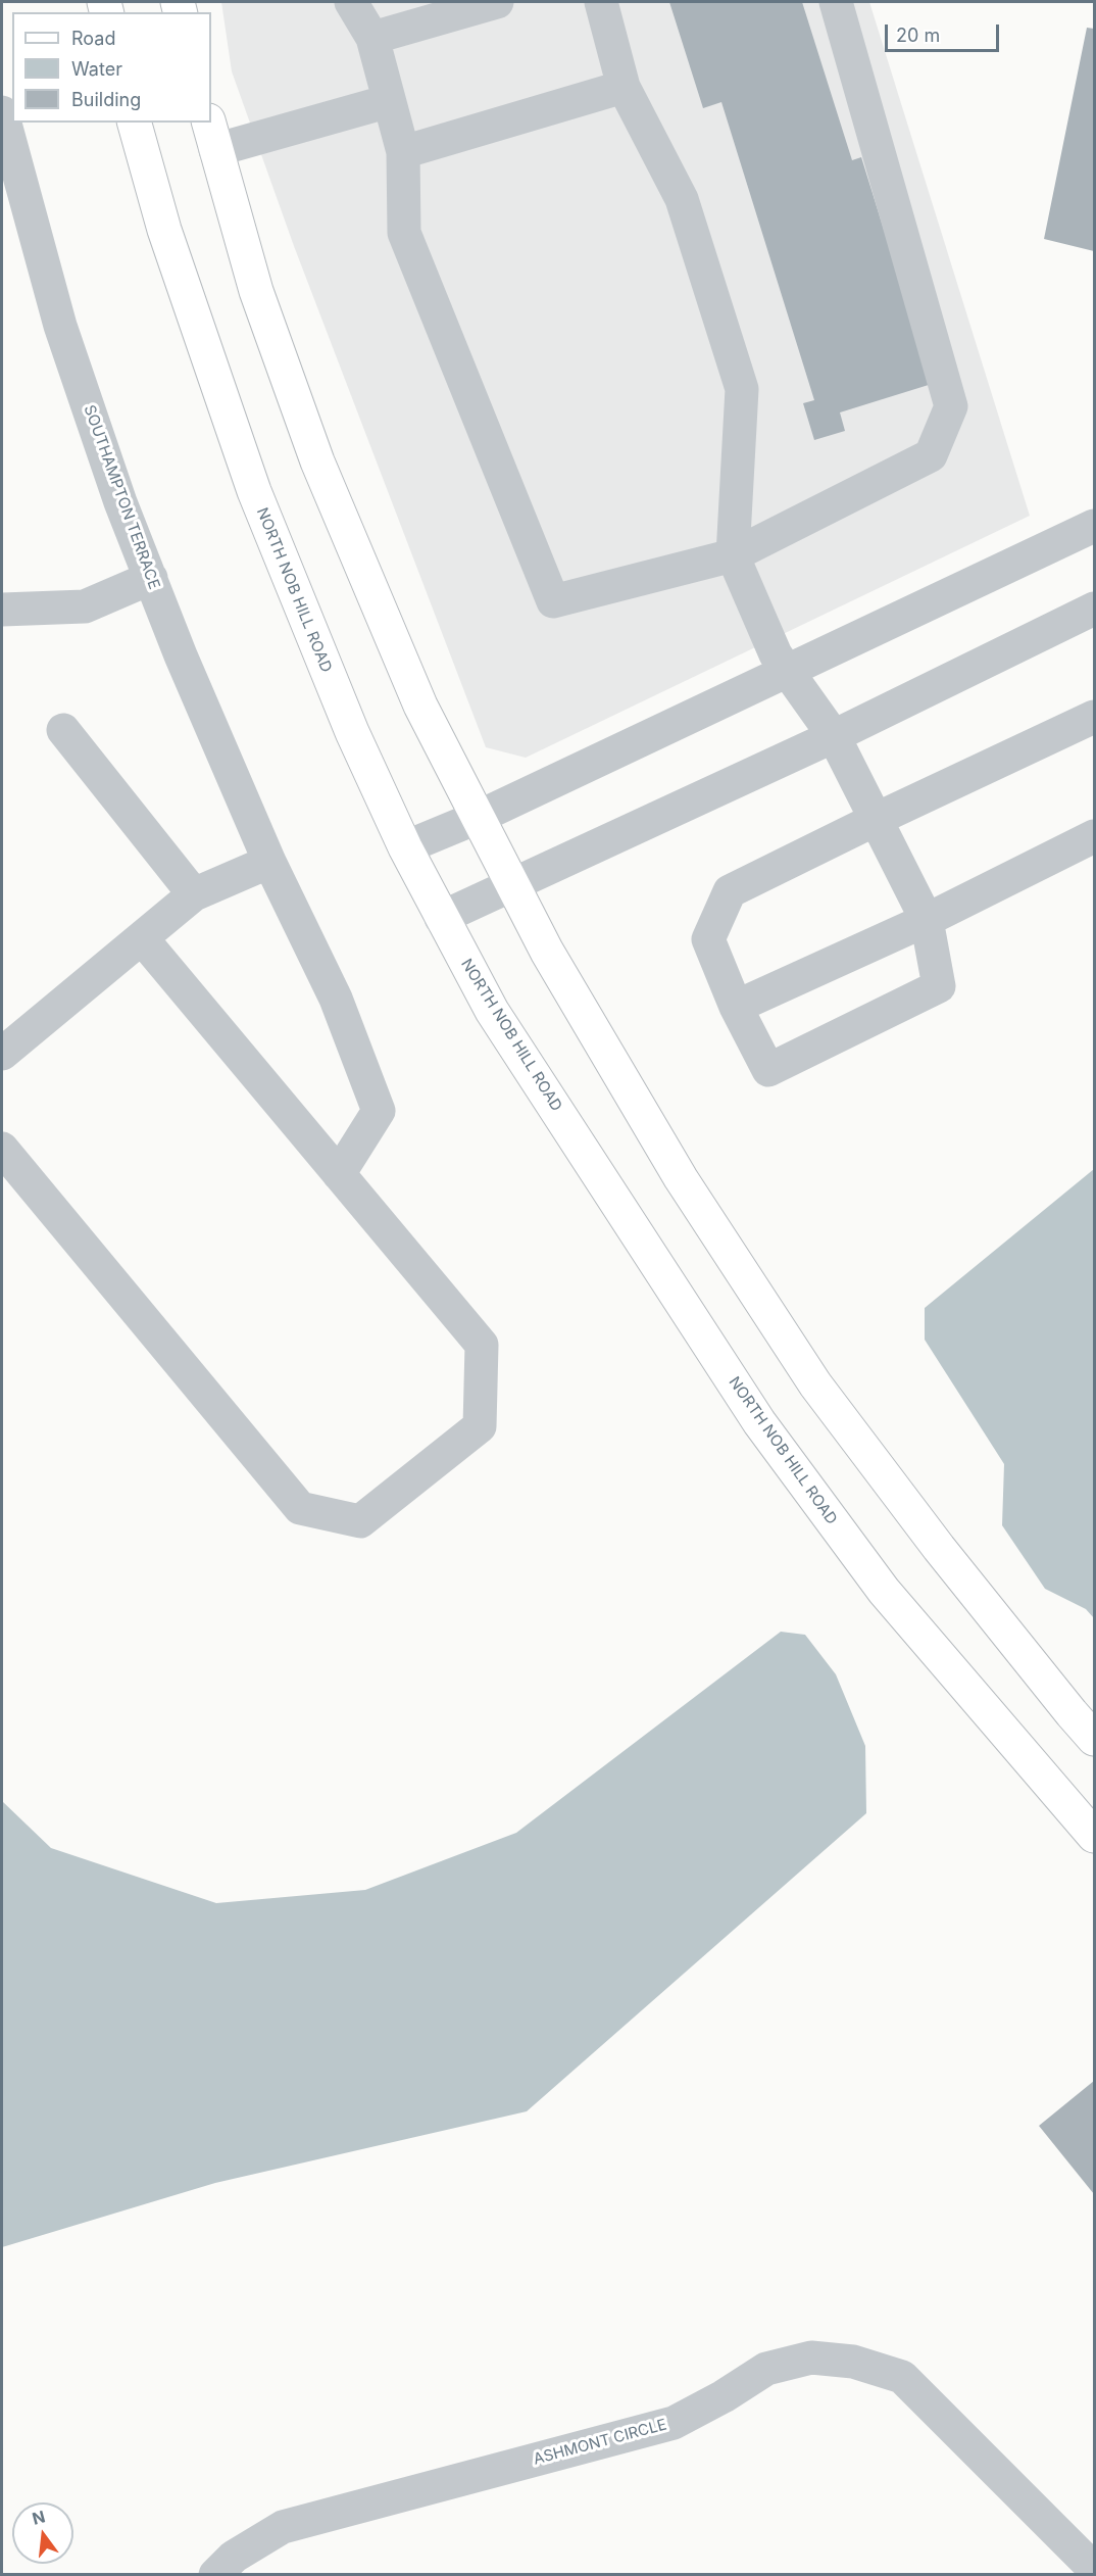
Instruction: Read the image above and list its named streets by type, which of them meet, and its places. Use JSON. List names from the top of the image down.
{
  "streets": {
    "main road": ["NORTH NOB HILL ROAD"],
    "street": ["SOUTHAMPTON TERRACE", "ASHMONT CIRCLE"]
  },
  "legend": ["Road", "Water", "Building"],
  "scale_bar": "20 m",
  "north": "top"
}
